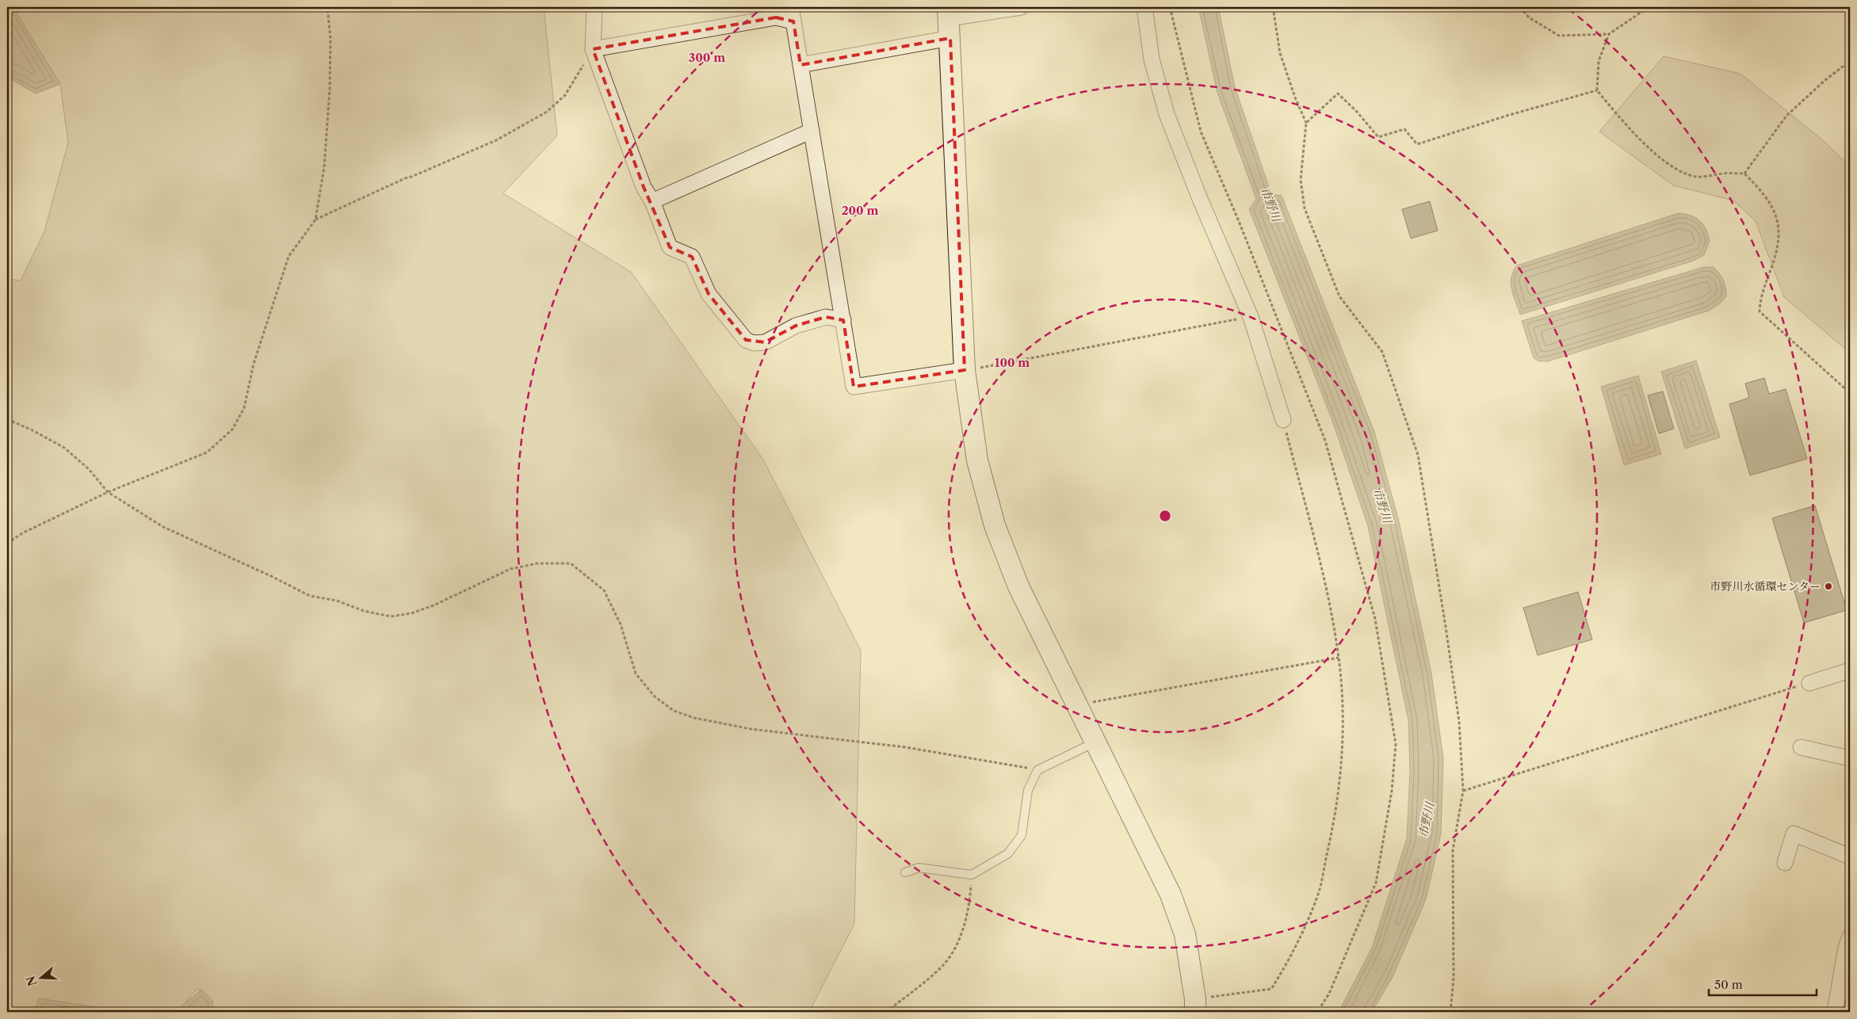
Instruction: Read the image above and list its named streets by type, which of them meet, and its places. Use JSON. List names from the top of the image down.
{
  "water": ["市野川"],
  "places": ["市野川水循環センター"],
  "scale_bar": "50 m",
  "north": "left",
  "rings": ["300 m", "200 m", "100 m"]
}
